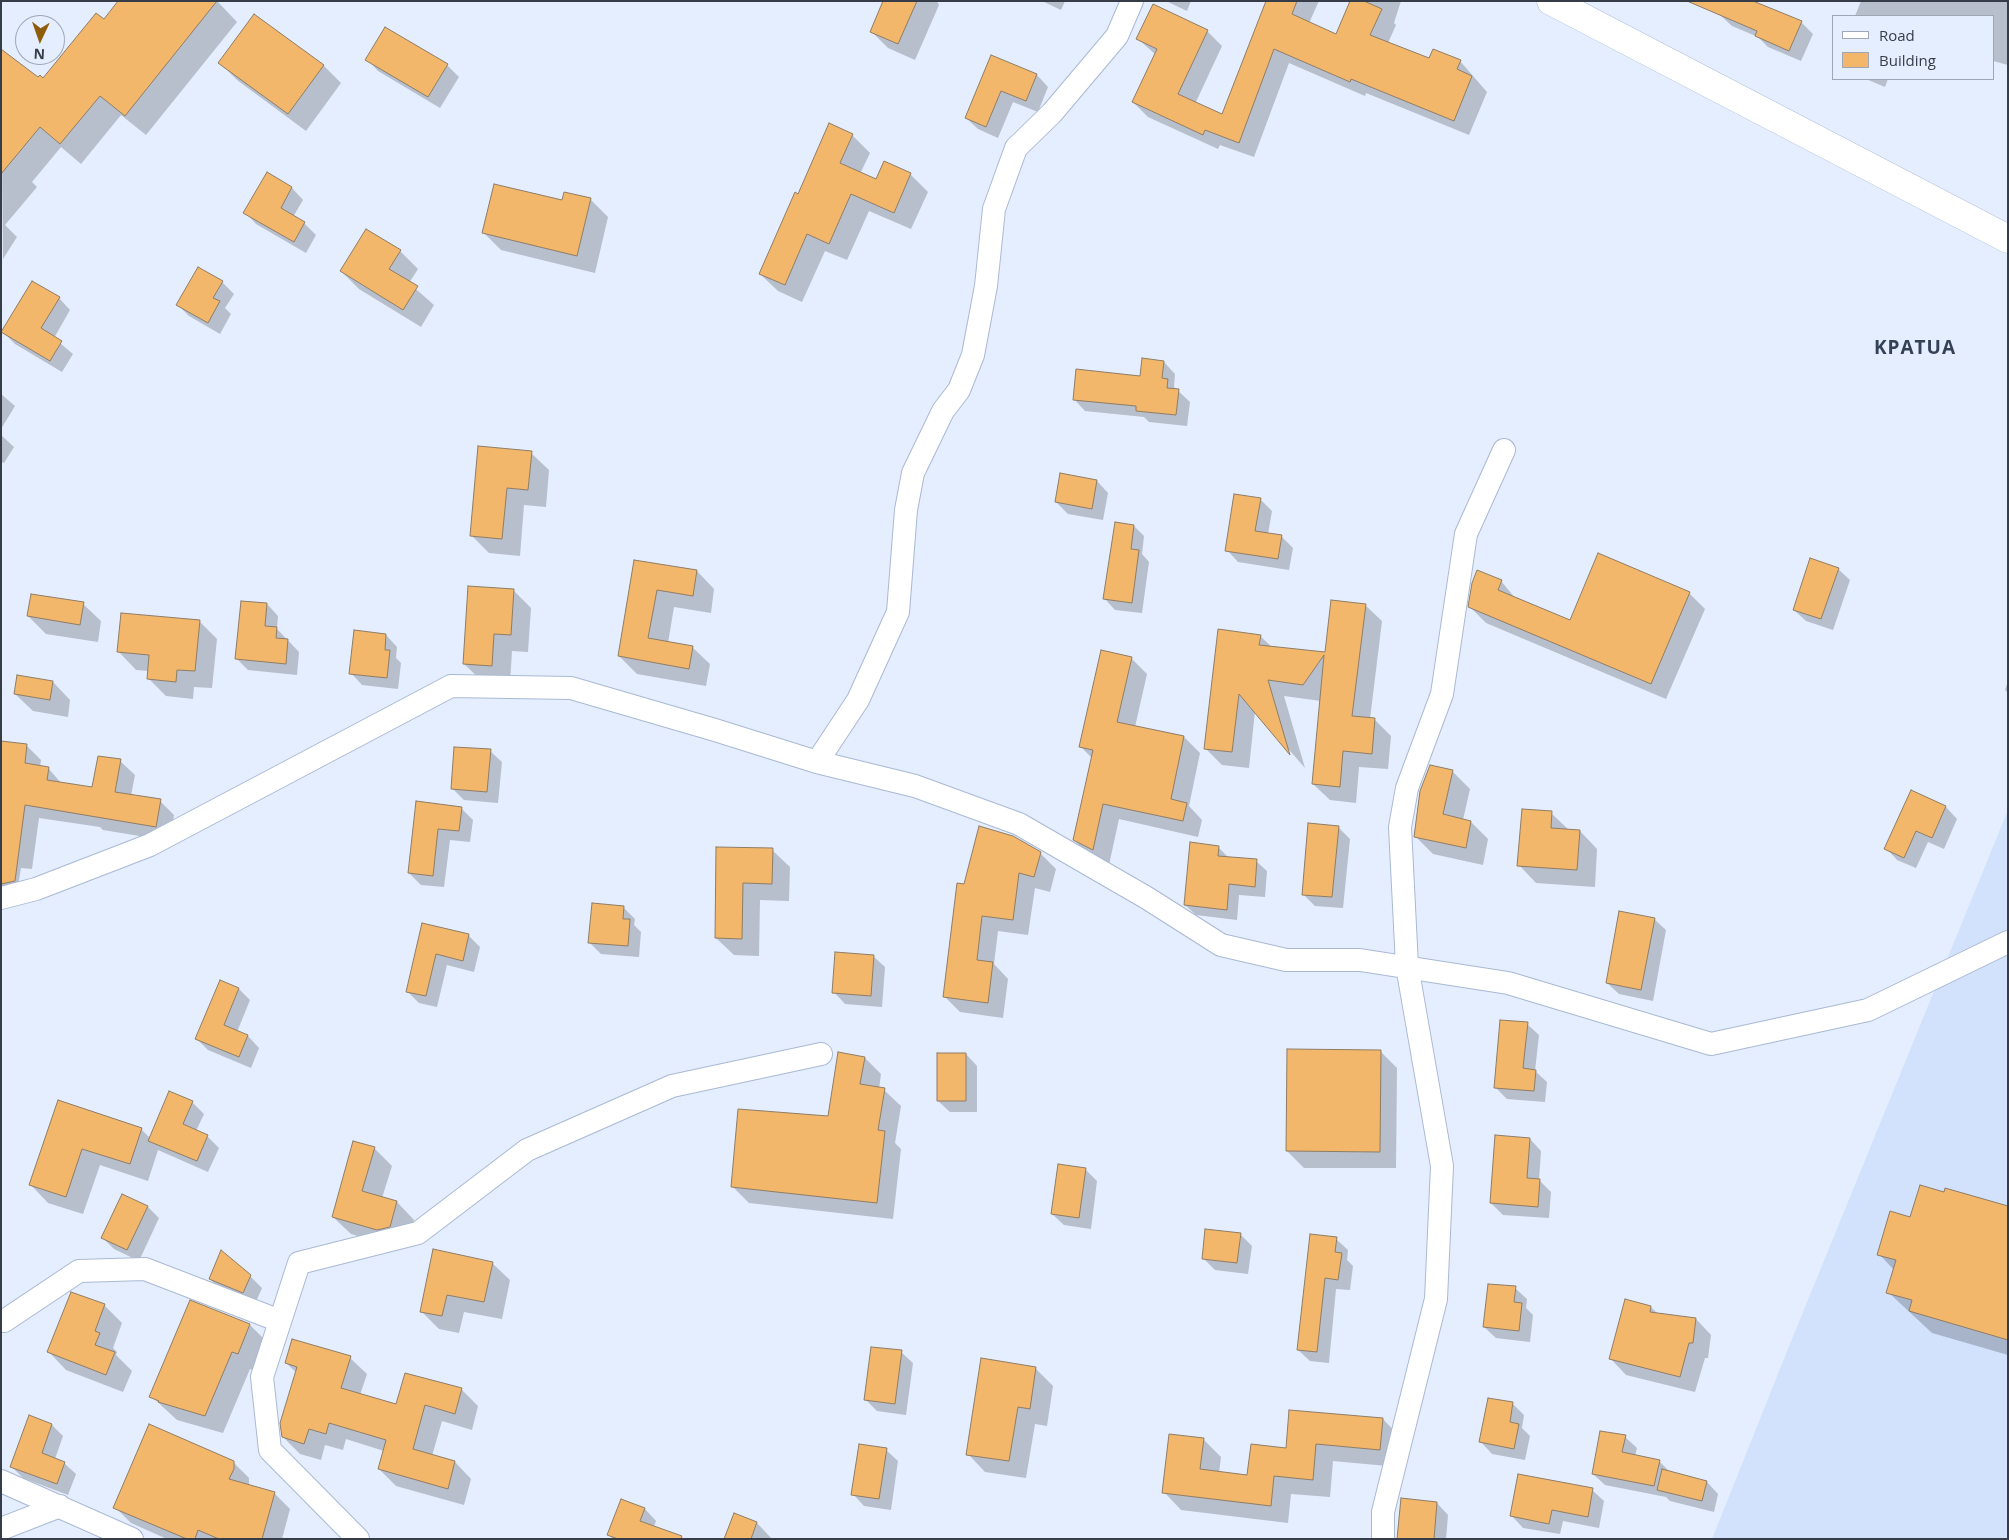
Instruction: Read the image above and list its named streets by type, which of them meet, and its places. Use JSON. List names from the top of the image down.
{
  "districts": ["KPATUA"],
  "legend": ["Road", "Building"],
  "north": "bottom"
}
